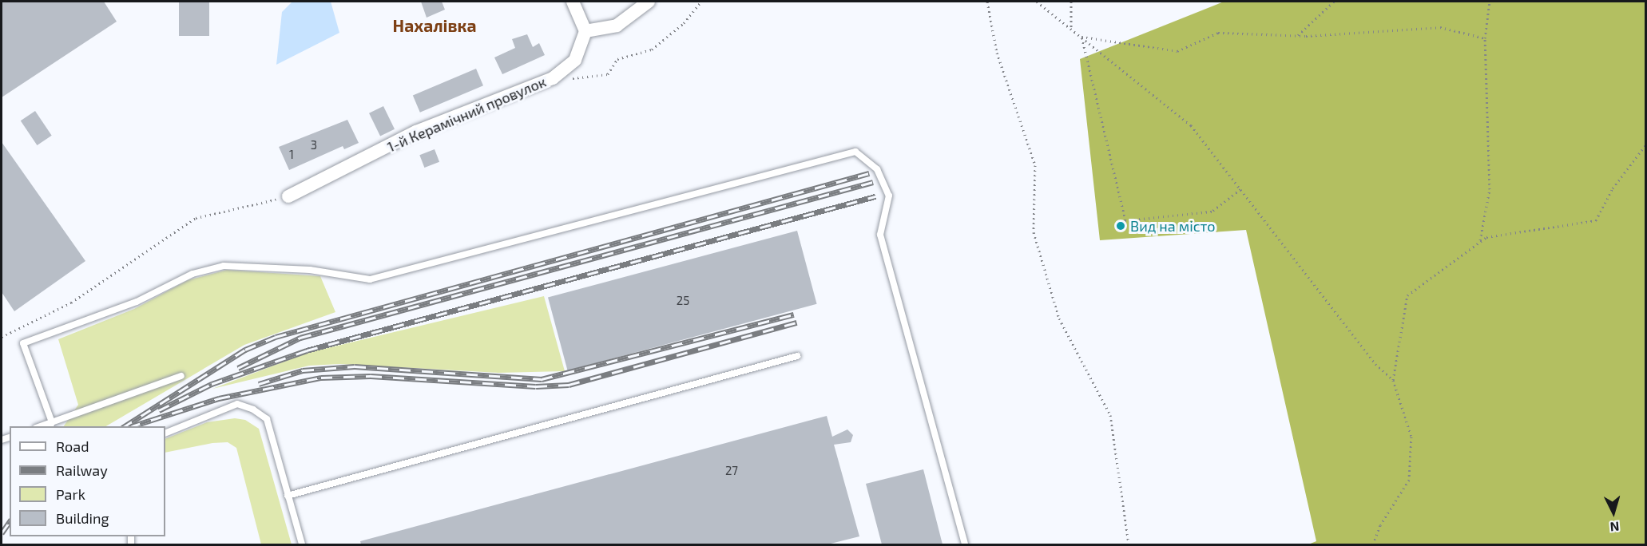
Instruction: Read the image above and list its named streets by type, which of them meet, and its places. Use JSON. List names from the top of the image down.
{
  "streets": {
    "street": ["1-й Керамічний провулок"]
  },
  "districts": ["Нахалівка"],
  "places": ["Вид на місто"],
  "house_numbers": [
    "3",
    "1",
    "25",
    "27"
  ],
  "legend": [
    "Road",
    "Railway",
    "Park",
    "Building"
  ],
  "north": "bottom"
}
